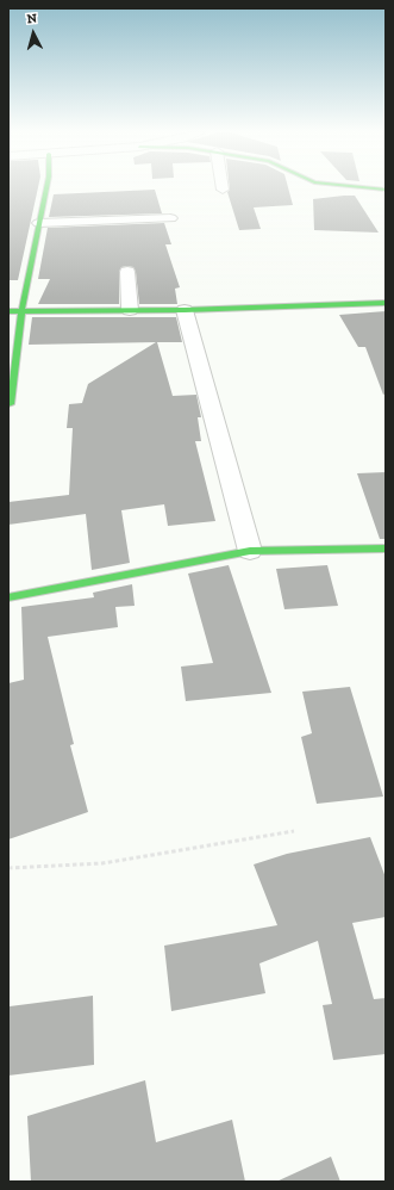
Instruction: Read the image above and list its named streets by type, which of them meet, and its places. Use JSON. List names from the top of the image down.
{
  "north": "top"
}
